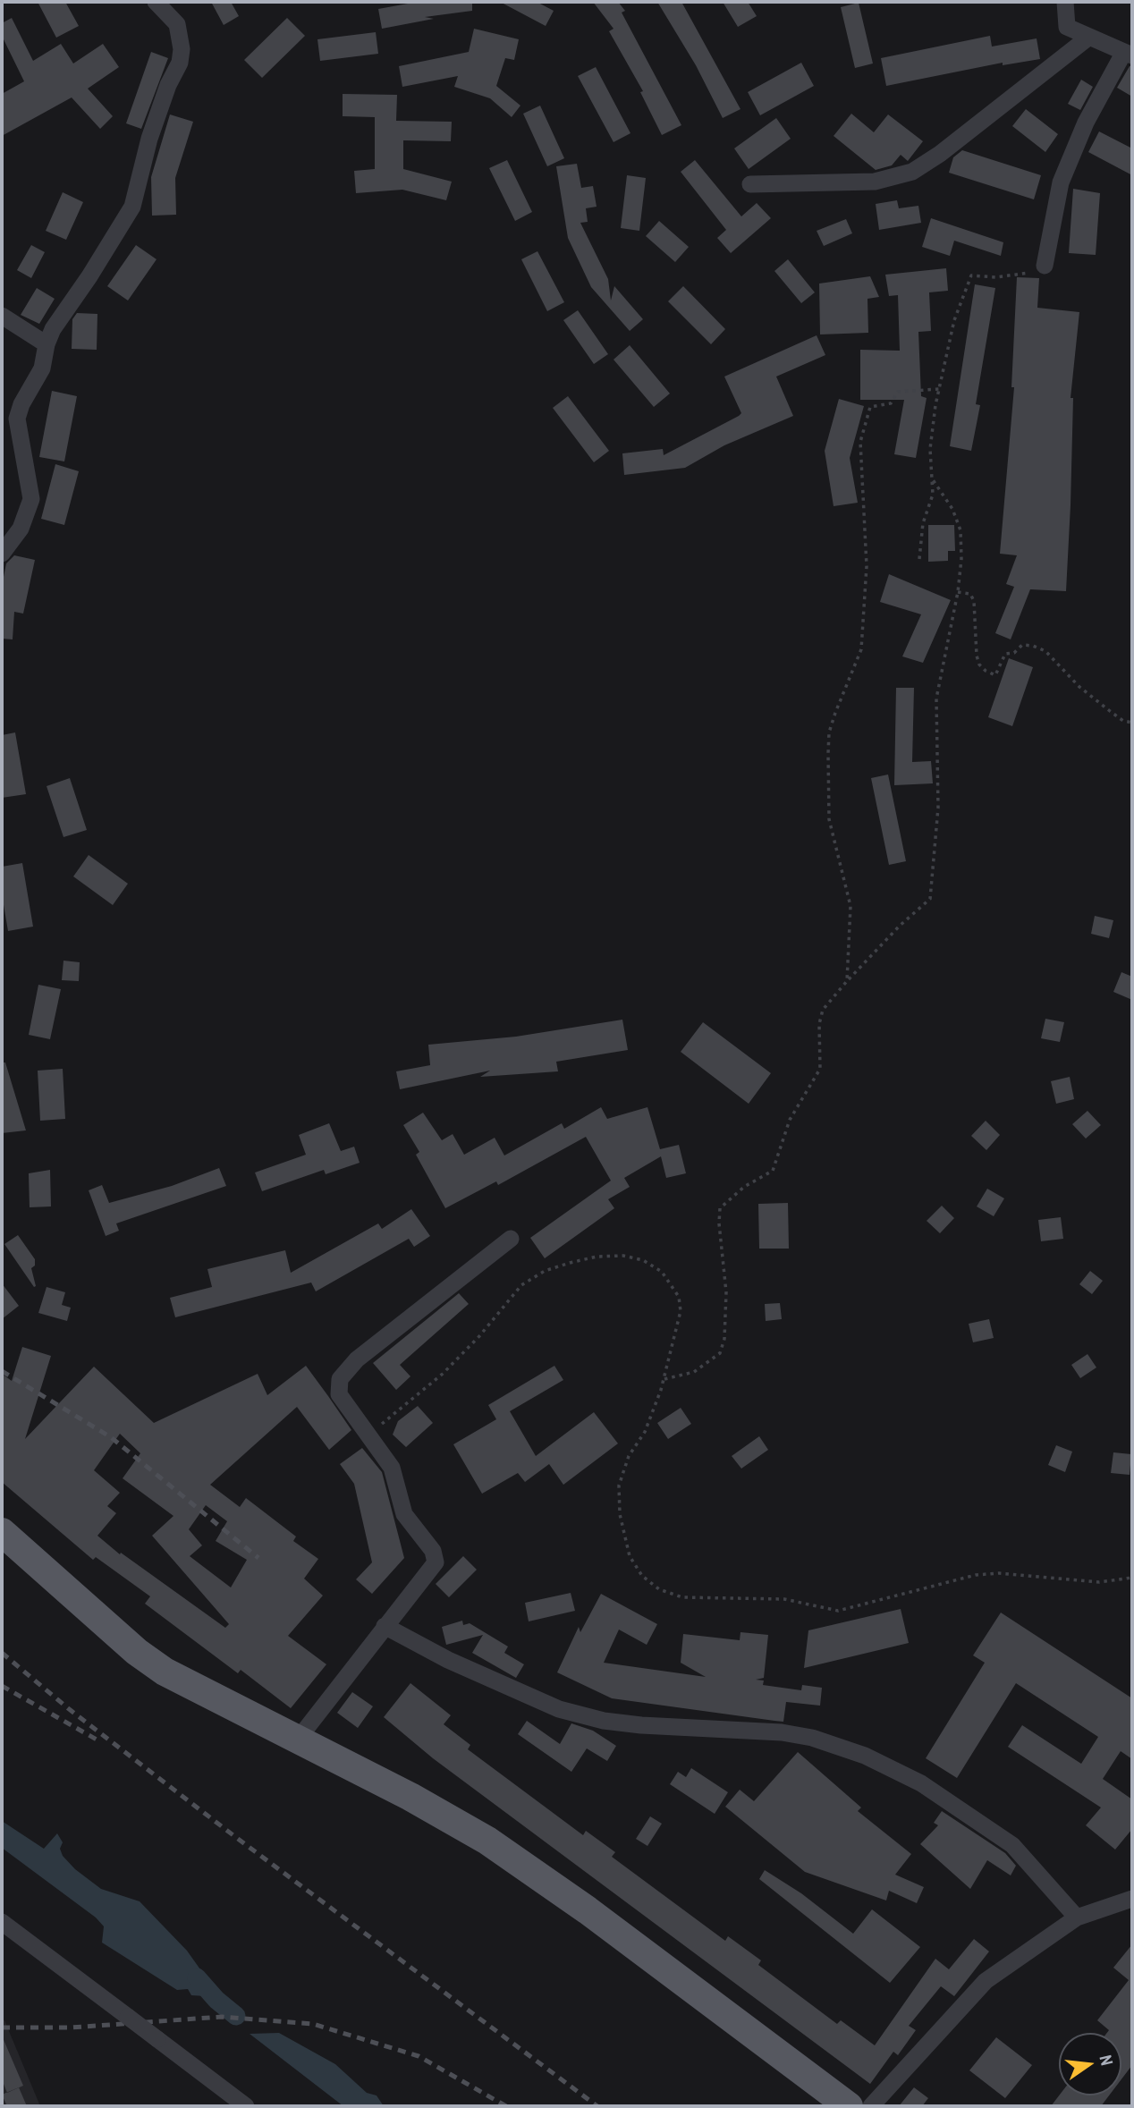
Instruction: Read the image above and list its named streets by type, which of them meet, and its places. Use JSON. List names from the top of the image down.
{
  "north": "right"
}
